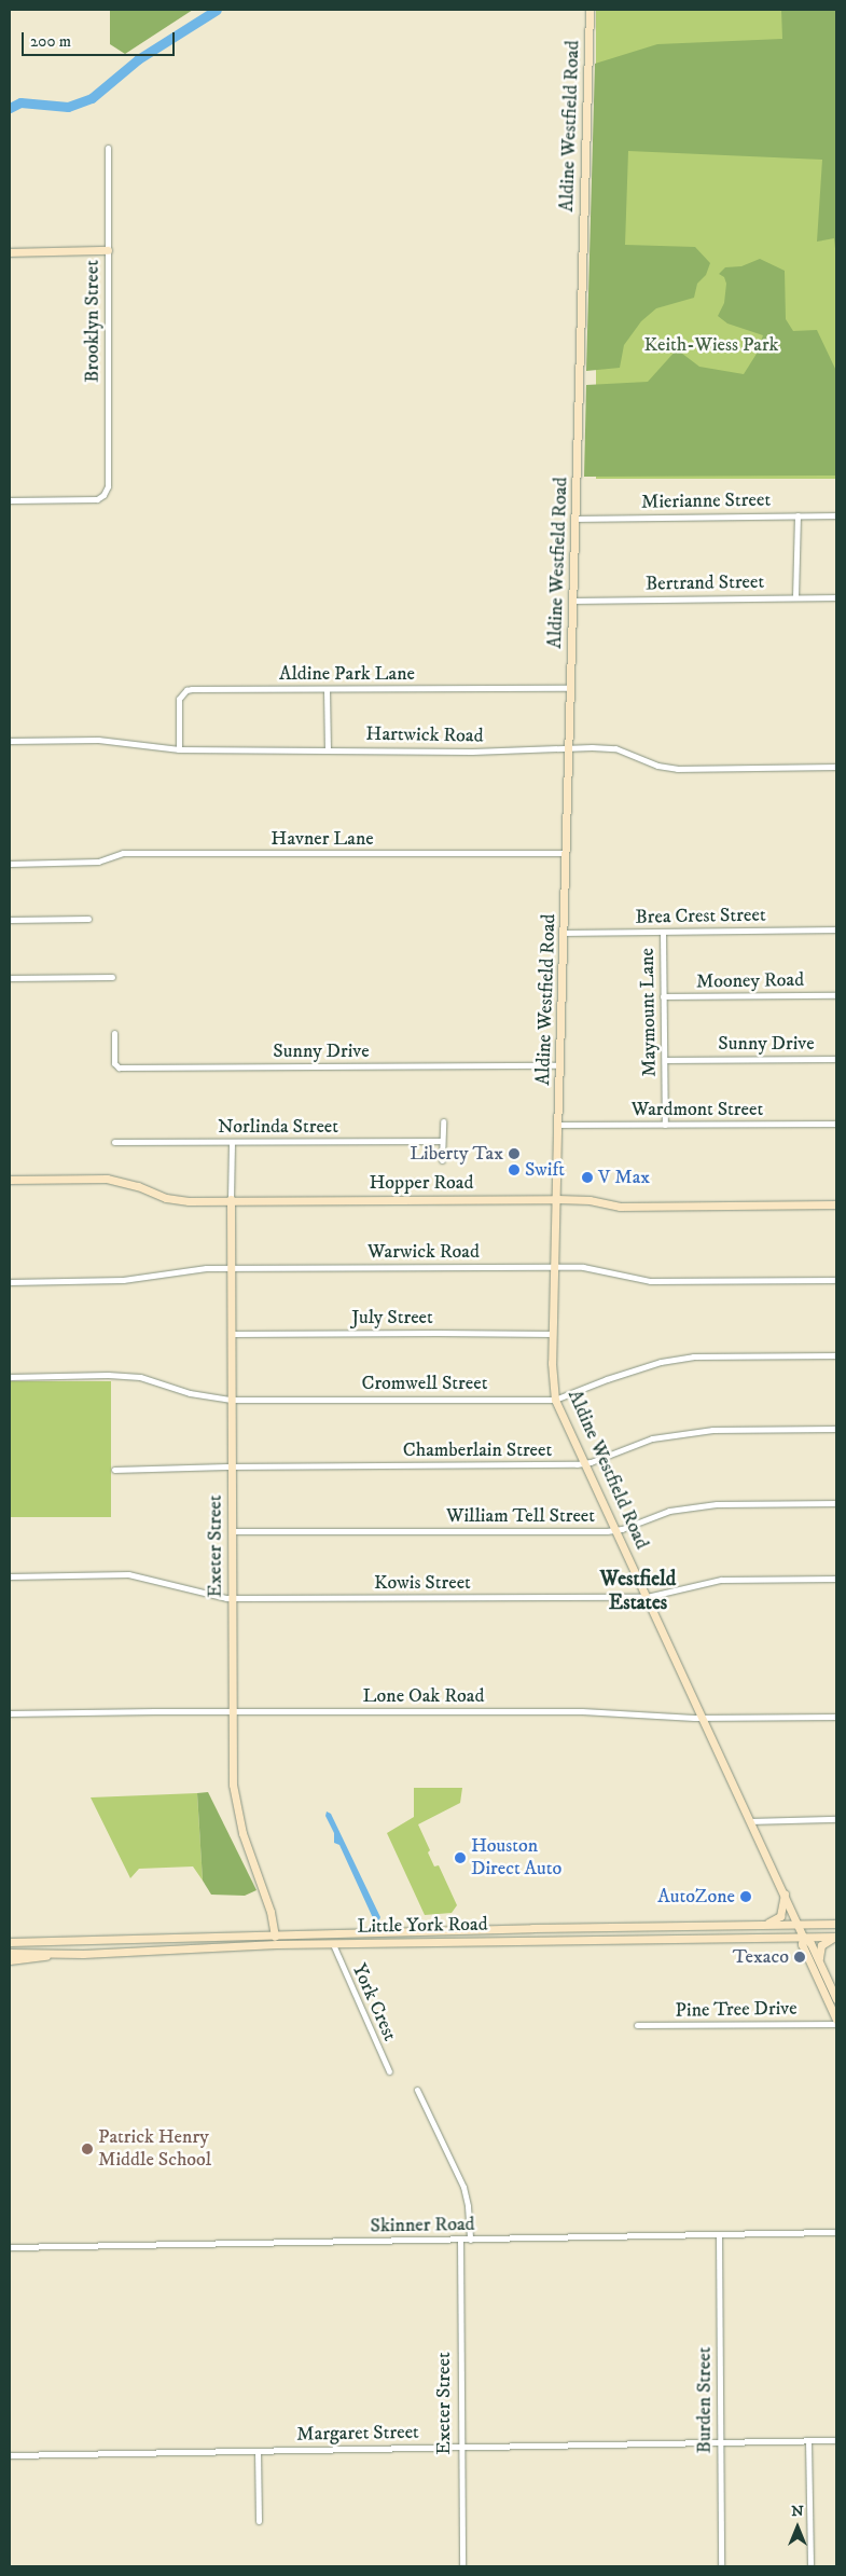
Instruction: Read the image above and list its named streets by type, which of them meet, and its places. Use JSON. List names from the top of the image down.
{
  "streets": {
    "main road": [
      "Aldine Westfield Road",
      "Hopper Road",
      "Exeter Street",
      "Little York Road"
    ],
    "street": [
      "Brooklyn Street",
      "Mierianne Street",
      "Bertrand Street",
      "Aldine Park Lane",
      "Hartwick Road",
      "Havner Lane",
      "Brea Crest Street",
      "Mooney Road",
      "Maymount Lane",
      "Sunny Drive",
      "Wardmont Street",
      "Norlinda Street",
      "Warwick Road",
      "July Street",
      "Cromwell Street",
      "Chamberlain Street",
      "William Tell Street",
      "Kowis Street",
      "Lone Oak Road",
      "York Crest",
      "Pine Tree Drive",
      "Skinner Road",
      "Burden Street",
      "Margaret Street"
    ]
  },
  "crossings": [
    ["Aldine Westfield Road", "Mierianne Street"],
    ["Aldine Westfield Road", "Bertrand Street"],
    ["Aldine Westfield Road", "Aldine Park Lane"],
    ["Aldine Westfield Road", "Hartwick Road"],
    ["Aldine Westfield Road", "Havner Lane"],
    ["Aldine Westfield Road", "Brea Crest Street"],
    ["Aldine Westfield Road", "Sunny Drive"],
    ["Aldine Westfield Road", "Wardmont Street"],
    ["Aldine Westfield Road", "Hopper Road"],
    ["Aldine Westfield Road", "Warwick Road"],
    ["Aldine Westfield Road", "July Street"],
    ["Aldine Westfield Road", "Cromwell Street"],
    ["Aldine Westfield Road", "Chamberlain Street"],
    ["Aldine Westfield Road", "William Tell Street"],
    ["Aldine Westfield Road", "Kowis Street"],
    ["Aldine Westfield Road", "Lone Oak Road"],
    ["Aldine Westfield Road", "Little York Road"],
    ["Aldine Westfield Road", "Pine Tree Drive"],
    ["Aldine Park Lane", "Hartwick Road"],
    ["Brea Crest Street", "Maymount Lane"],
    ["Mooney Road", "Maymount Lane"],
    ["Maymount Lane", "Sunny Drive"],
    ["Maymount Lane", "Wardmont Street"],
    ["Norlinda Street", "Exeter Street"],
    ["Hopper Road", "Exeter Street"],
    ["Warwick Road", "Exeter Street"],
    ["July Street", "Exeter Street"],
    ["Cromwell Street", "Exeter Street"],
    ["Chamberlain Street", "Exeter Street"],
    ["William Tell Street", "Exeter Street"],
    ["Exeter Street", "Kowis Street"],
    ["Exeter Street", "Lone Oak Road"],
    ["Exeter Street", "Little York Road"],
    ["Exeter Street", "Skinner Road"],
    ["Exeter Street", "Margaret Street"],
    ["Little York Road", "York Crest"],
    ["Skinner Road", "Burden Street"],
    ["Burden Street", "Margaret Street"]
  ],
  "districts": ["Westfield Estates"],
  "parks": ["Keith-Wiess Park"],
  "places": [
    "Liberty Tax",
    "Swift",
    "V Max",
    "Houston Direct Auto",
    "AutoZone",
    "Texaco",
    "Patrick Henry Middle School"
  ],
  "scale_bar": "200 m",
  "north": "top"
}
